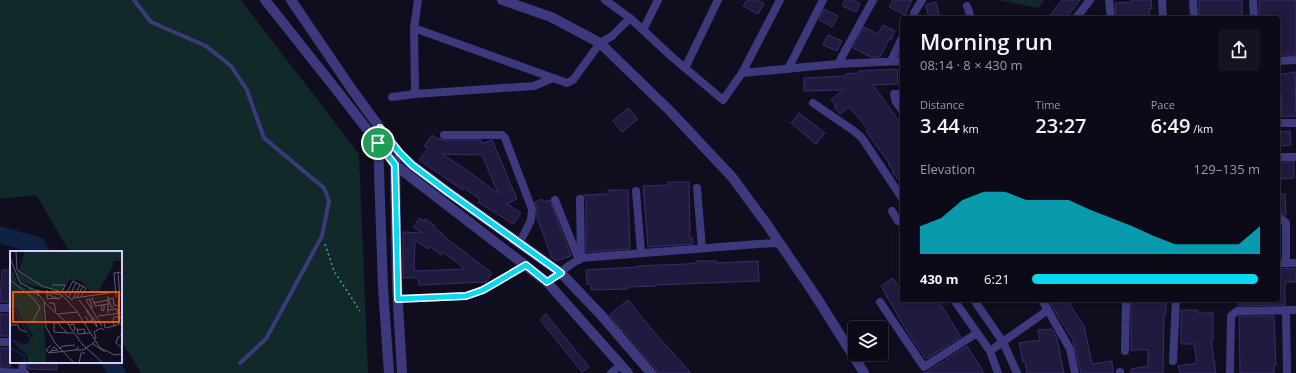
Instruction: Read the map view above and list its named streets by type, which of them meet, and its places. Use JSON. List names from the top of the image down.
{
  "page": {
    "heading": ["Morning run", "08:14 · 8 × 430 m"],
    "stats": [
      ["Distance", "3.44 km"],
      ["Time", "23:27"],
      ["Pace", "6:49 /km"]
    ],
    "chart": ["Elevation", "129–135 m"],
    "list": [
      {
        "name": "430 m",
        "note": "6:21"
      }
    ]
  }
}
